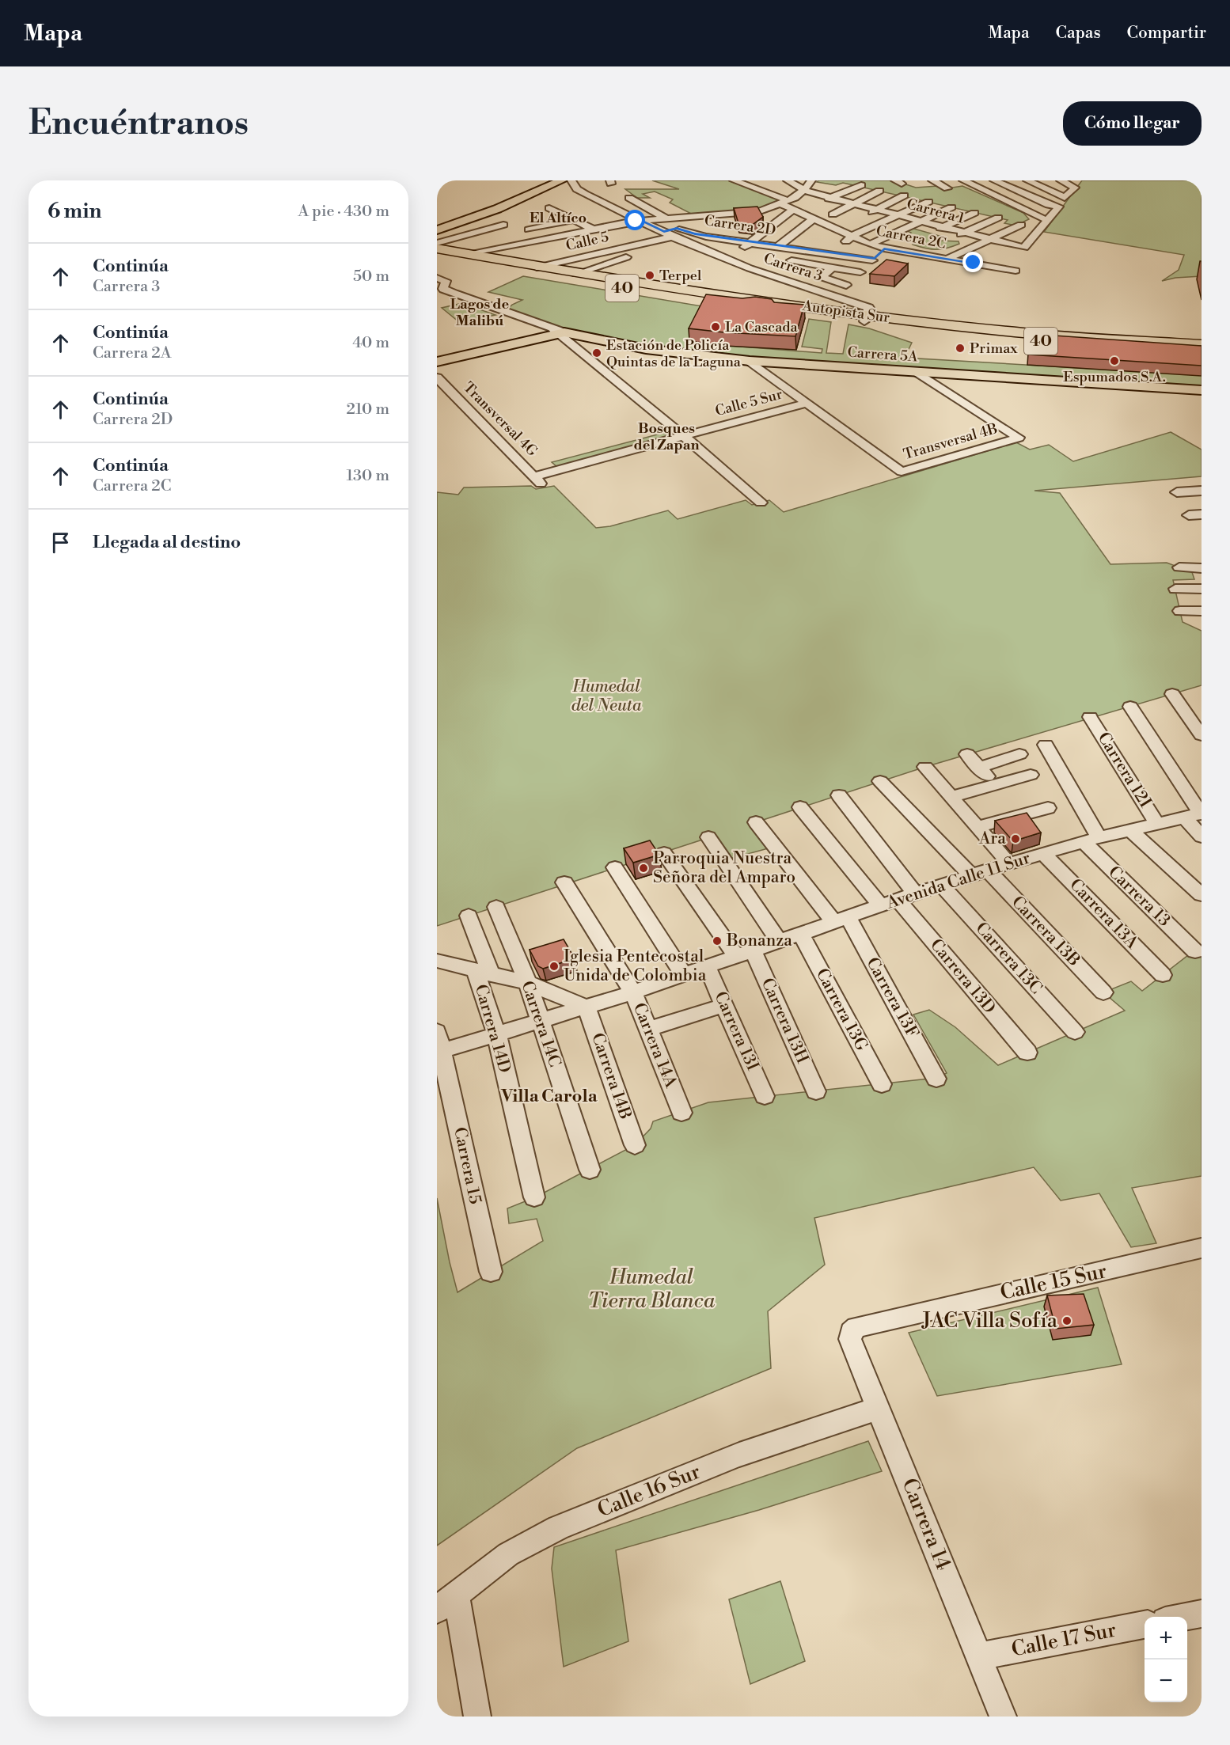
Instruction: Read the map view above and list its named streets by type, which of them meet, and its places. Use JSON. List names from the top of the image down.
{
  "streets": {
    "highway": ["40", "Autopista Sur"],
    "main road": ["Carrera 5A"],
    "street": [
      "Carrera 1",
      "Carrera 2D",
      "Carrera 2C",
      "Calle 5",
      "Carrera 3",
      "Calle 5 Sur",
      "Transversal 4G",
      "Transversal 4B",
      "Carrera 12I",
      "Avenida Calle 11 Sur",
      "Carrera 13",
      "Carrera 13A",
      "Carrera 13B",
      "Carrera 13C",
      "Carrera 13D",
      "Carrera 13F",
      "Carrera 13G",
      "Carrera 13H",
      "Carrera 14C",
      "Carrera 14D",
      "Carrera 13I",
      "Carrera 14A",
      "Carrera 14B",
      "Carrera 15",
      "Calle 15 Sur",
      "Calle 16 Sur",
      "Carrera 14",
      "Calle 17 Sur"
    ]
  },
  "crossings": [
    ["Carrera 2D", "Calle 5"],
    ["Carrera 2D", "Carrera 3"],
    ["Calle 5", "Carrera 3"],
    ["Calle 5", "Autopista Sur"],
    ["Carrera 3", "Autopista Sur"],
    ["Carrera 5A", "Transversal 4B"],
    ["Calle 5 Sur", "Transversal 4G"],
    ["Calle 5 Sur", "Transversal 4B"],
    ["Carrera 12I", "Avenida Calle 11 Sur"],
    ["Avenida Calle 11 Sur", "Carrera 13"],
    ["Avenida Calle 11 Sur", "Carrera 13A"],
    ["Avenida Calle 11 Sur", "Carrera 13B"],
    ["Avenida Calle 11 Sur", "Carrera 13C"],
    ["Avenida Calle 11 Sur", "Carrera 13D"],
    ["Avenida Calle 11 Sur", "Carrera 13F"],
    ["Avenida Calle 11 Sur", "Carrera 13G"],
    ["Avenida Calle 11 Sur", "Carrera 13H"],
    ["Avenida Calle 11 Sur", "Carrera 14C"],
    ["Avenida Calle 11 Sur", "Carrera 14D"],
    ["Avenida Calle 11 Sur", "Carrera 13I"],
    ["Avenida Calle 11 Sur", "Carrera 14A"],
    ["Avenida Calle 11 Sur", "Carrera 14B"],
    ["Avenida Calle 11 Sur", "Carrera 15"],
    ["Calle 15 Sur", "Carrera 14"],
    ["Calle 16 Sur", "Carrera 14"],
    ["Carrera 14", "Calle 17 Sur"]
  ],
  "districts": [
    "El Altíco",
    "Lagos de Malibú",
    "Bosques del Zapan",
    "Villa Carola"
  ],
  "parks": ["Humedal del Neuta", "Humedal Tierra Blanca"],
  "places": [
    "Terpel",
    "La Cascada",
    "Primax",
    "Estación de Policía Quintas de la Laguna",
    "Espumados S.A.",
    "Ara",
    "Parroquia Nuestra Señora del Amparo",
    "Bonanza",
    "Iglesia Pentecostal Unida de Colombia",
    "JAC Villa Sofía"
  ],
  "page": {
    "header": "Mapa",
    "nav": ["Mapa", "Capas", "Compartir"],
    "buttons": "Cómo llegar",
    "title": "Encuéntranos",
    "heading": ["6 min", "A pie · 430 m"],
    "list": [
      ["Continúa", "Carrera 3", "50 m"],
      ["Continúa", "Carrera 2A", "40 m"],
      ["Continúa", "Carrera 2D", "210 m"],
      ["Continúa", "Carrera 2C", "130 m"],
      "Llegada al destino"
    ],
    "map_buttons": ["+", "−"]
  }
}
